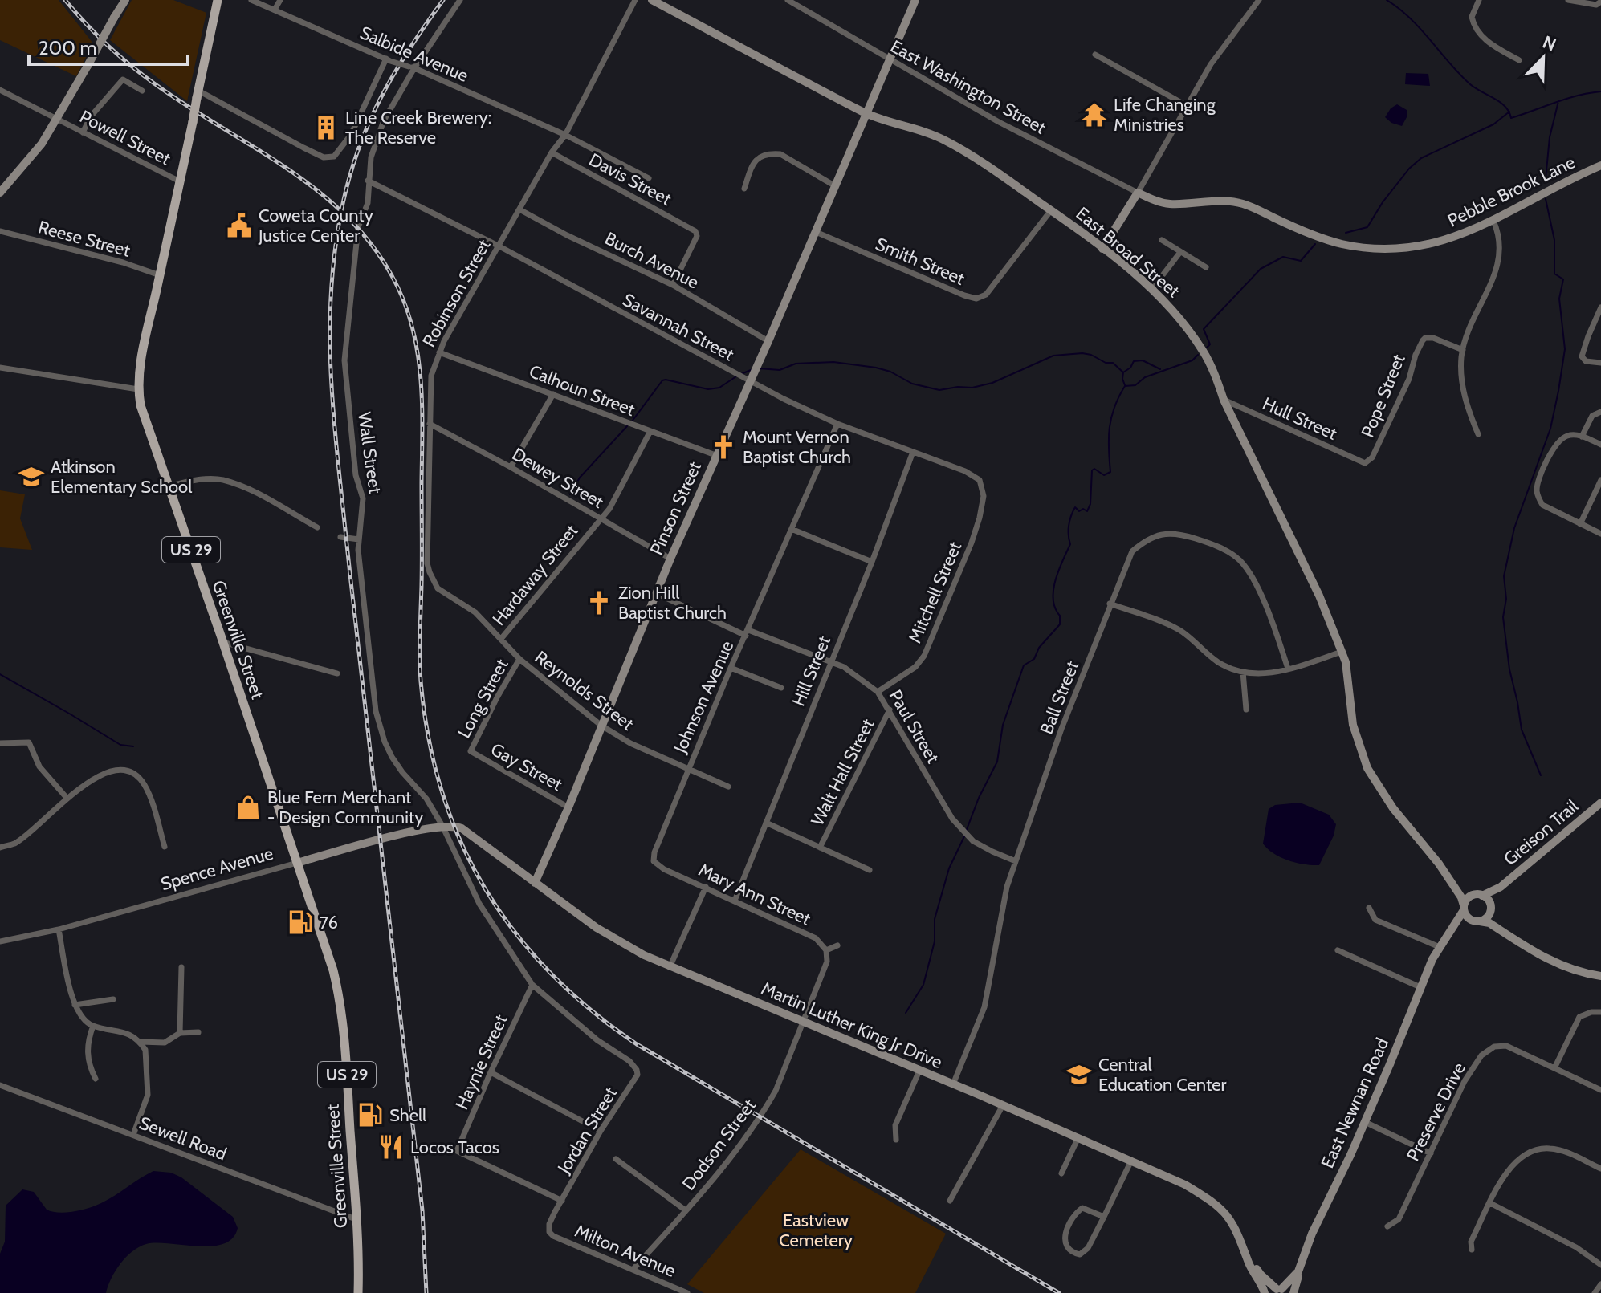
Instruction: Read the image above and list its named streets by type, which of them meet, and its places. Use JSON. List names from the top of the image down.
{
  "streets": {
    "main road": ["US 29", "Greenville Street"],
    "street": [
      "Salbide Avenue",
      "East Washington Street",
      "Powell Street",
      "Davis Street",
      "Pebble Brook Lane",
      "Reese Street",
      "East Broad Street",
      "Burch Avenue",
      "Smith Street",
      "Robinson Street",
      "Savannah Street",
      "Calhoun Street",
      "Pope Street",
      "Hull Street",
      "Wall Street",
      "Dewey Street",
      "Pinson Street",
      "Hardaway Street",
      "Mitchell Street",
      "Hill Street",
      "Reynolds Street",
      "Johnson Avenue",
      "Ball Street",
      "Long Street",
      "Paul Street",
      "Gay Street",
      "Walt Hall Street",
      "Greison Trail",
      "Spence Avenue",
      "Mary Ann Street",
      "Martin Luther King Jr Drive",
      "Haynie Street",
      "East Newnan Road",
      "Preserve Drive",
      "Jordan Street",
      "Sewell Road",
      "Dodson Street",
      "Milton Avenue"
    ]
  },
  "crossings": [
    ["Salbide Avenue", "Robinson Street"],
    ["Salbide Avenue", "Wall Street"],
    ["East Washington Street", "Pebble Brook Lane"],
    ["East Washington Street", "Pinson Street"],
    ["Powell Street", "Greenville Street"],
    ["Davis Street", "Burch Avenue"],
    ["Davis Street", "Robinson Street"],
    ["Reese Street", "Greenville Street"],
    ["East Broad Street", "Smith Street"],
    ["East Broad Street", "Hull Street"],
    ["East Broad Street", "Pinson Street"],
    ["East Broad Street", "Greison Trail"],
    ["East Broad Street", "East Newnan Road"],
    ["Burch Avenue", "Robinson Street"],
    ["Burch Avenue", "Pinson Street"],
    ["Smith Street", "Pinson Street"],
    ["Robinson Street", "Savannah Street"],
    ["Robinson Street", "Calhoun Street"],
    ["Robinson Street", "Dewey Street"],
    ["Robinson Street", "Hardaway Street"],
    ["Robinson Street", "Reynolds Street"],
    ["Savannah Street", "Wall Street"],
    ["Savannah Street", "Pinson Street"],
    ["Savannah Street", "Mitchell Street"],
    ["Savannah Street", "Hill Street"],
    ["Savannah Street", "Johnson Avenue"],
    ["Calhoun Street", "Pinson Street"],
    ["Calhoun Street", "Hardaway Street"],
    ["Pope Street", "Hull Street"],
    ["Wall Street", "Spence Avenue"],
    ["Wall Street", "Martin Luther King Jr Drive"],
    ["Wall Street", "Haynie Street"],
    ["Wall Street", "Jordan Street"],
    ["Dewey Street", "Pinson Street"],
    ["Dewey Street", "Hardaway Street"],
    ["Pinson Street", "Reynolds Street"],
    ["Pinson Street", "Paul Street"],
    ["Pinson Street", "Gay Street"],
    ["Pinson Street", "Martin Luther King Jr Drive"],
    ["Hardaway Street", "Reynolds Street"],
    ["Mitchell Street", "Paul Street"],
    ["Greenville Street", "Spence Avenue"],
    ["Greenville Street", "Sewell Road"],
    ["Hill Street", "Paul Street"],
    ["Hill Street", "Mary Ann Street"],
    ["Reynolds Street", "Johnson Avenue"],
    ["Reynolds Street", "Long Street"],
    ["Johnson Avenue", "Paul Street"],
    ["Johnson Avenue", "Mary Ann Street"],
    ["Ball Street", "Paul Street"],
    ["Ball Street", "Martin Luther King Jr Drive"],
    ["Long Street", "Gay Street"],
    ["Paul Street", "Walt Hall Street"],
    ["Greison Trail", "East Newnan Road"],
    ["Spence Avenue", "Martin Luther King Jr Drive"],
    ["Martin Luther King Jr Drive", "East Newnan Road"],
    ["Martin Luther King Jr Drive", "Dodson Street"],
    ["Haynie Street", "Jordan Street"],
    ["Haynie Street", "Milton Avenue"],
    ["Jordan Street", "Milton Avenue"],
    ["Dodson Street", "Milton Avenue"]
  ],
  "parks": ["Eastview Cemetery"],
  "places": {
    "temple": ["Life Changing Ministries"],
    "building": ["Line Creek Brewery: The Reserve"],
    "public building": ["Coweta County Justice Center"],
    "church": ["Mount Vernon Baptist Church", "Zion Hill Baptist Church"],
    "school or university": ["Atkinson Elementary School", "Central Education Center"],
    "shop": ["Blue Fern Merchant - Design Community"],
    "fuel station": ["76", "Shell"],
    "restaurant": ["Locos Tacos"]
  },
  "scale_bar": "200 m",
  "north": "top right"
}
